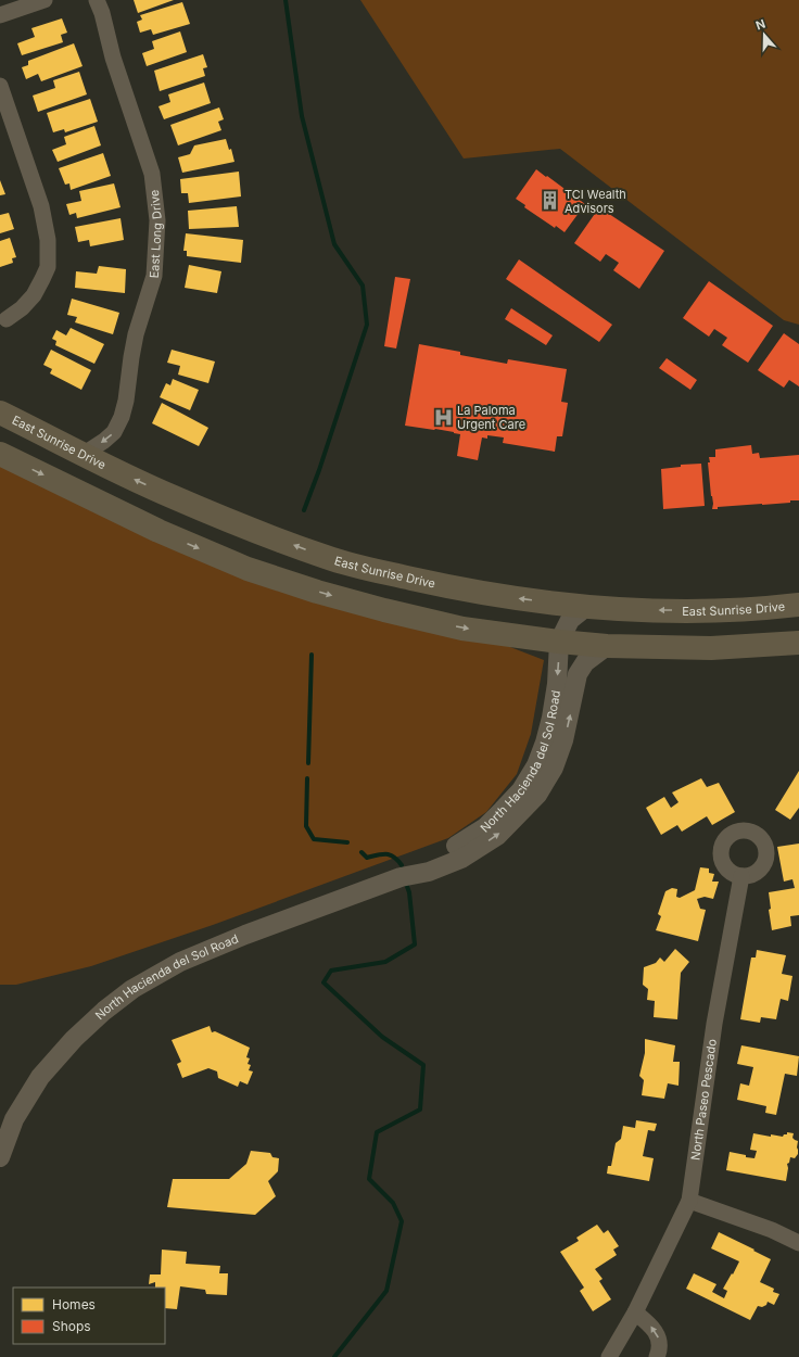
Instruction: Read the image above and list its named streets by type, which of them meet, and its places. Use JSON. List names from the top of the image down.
{
  "streets": {
    "main road": ["East Sunrise Drive"],
    "street": ["East Long Drive", "North Hacienda del Sol Road", "North Paseo Pescado"]
  },
  "crossings": [
    ["East Long Drive", "East Sunrise Drive"],
    ["East Sunrise Drive", "North Hacienda del Sol Road"]
  ],
  "places": {
    "building": ["TCI Wealth Advisors"],
    "hospital": ["La Paloma Urgent Care"]
  },
  "legend": ["Homes", "Shops"],
  "north": "top"
}
